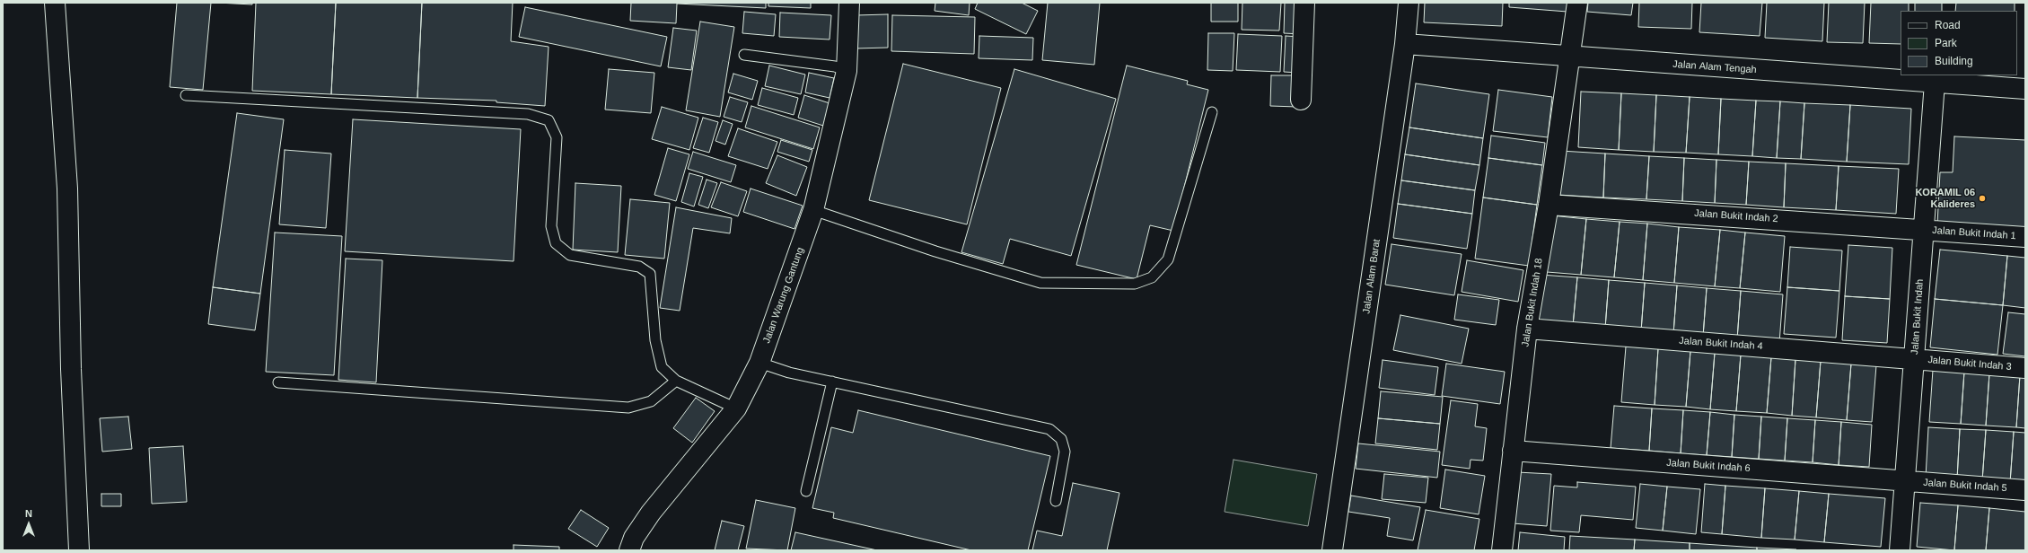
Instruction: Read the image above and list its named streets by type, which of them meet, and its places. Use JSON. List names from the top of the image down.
{
  "streets": {
    "street": [
      "Jalan Alam Tengah",
      "Jalan Bukit Indah 2",
      "Jalan Bukit Indah 1",
      "Jalan Alam Barat",
      "Jalan Warung Gantung",
      "Jalan Bukit Indah 18",
      "Jalan Bukit Indah",
      "Jalan Bukit Indah 4",
      "Jalan Bukit Indah 3",
      "Jalan Bukit Indah 6",
      "Jalan Bukit Indah 5"
    ]
  },
  "crossings": [
    ["Jalan Alam Tengah", "Jalan Alam Barat"],
    ["Jalan Alam Tengah", "Jalan Bukit Indah 18"],
    ["Jalan Alam Tengah", "Jalan Bukit Indah"],
    ["Jalan Bukit Indah 2", "Jalan Bukit Indah 1"],
    ["Jalan Bukit Indah 2", "Jalan Bukit Indah 18"],
    ["Jalan Bukit Indah 2", "Jalan Bukit Indah"],
    ["Jalan Bukit Indah 1", "Jalan Bukit Indah"],
    ["Jalan Bukit Indah 18", "Jalan Bukit Indah 4"],
    ["Jalan Bukit Indah 18", "Jalan Bukit Indah 6"],
    ["Jalan Bukit Indah", "Jalan Bukit Indah 4"],
    ["Jalan Bukit Indah", "Jalan Bukit Indah 3"],
    ["Jalan Bukit Indah", "Jalan Bukit Indah 6"],
    ["Jalan Bukit Indah", "Jalan Bukit Indah 5"],
    ["Jalan Bukit Indah 4", "Jalan Bukit Indah 3"],
    ["Jalan Bukit Indah 6", "Jalan Bukit Indah 5"]
  ],
  "places": ["KORAMIL 06 Kalideres"],
  "legend": ["Road", "Park", "Building"],
  "north": "top"
}
